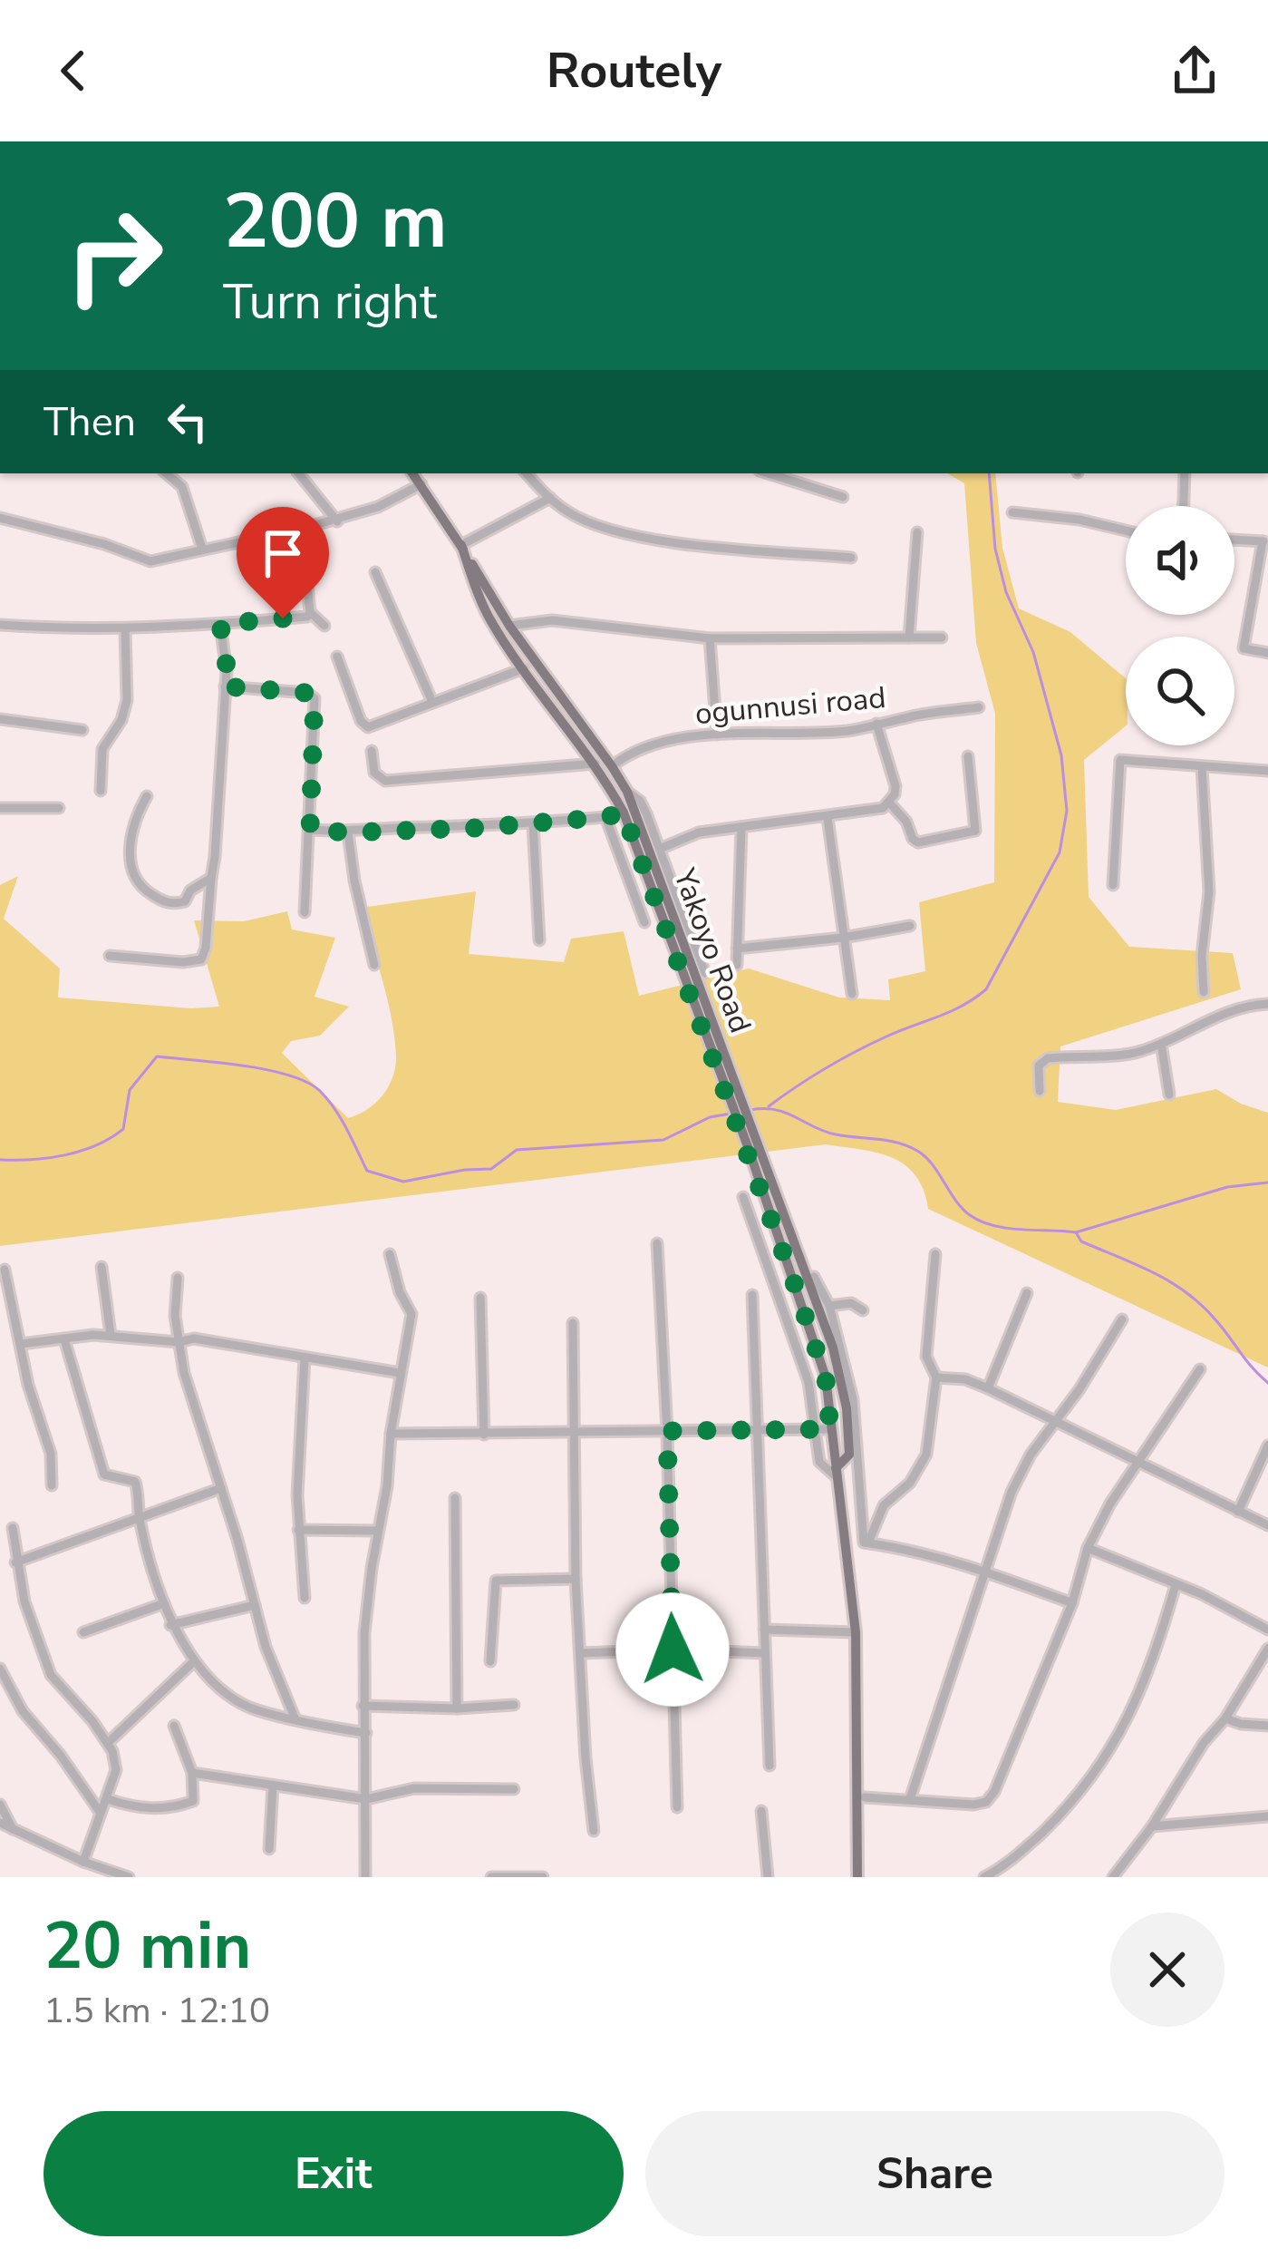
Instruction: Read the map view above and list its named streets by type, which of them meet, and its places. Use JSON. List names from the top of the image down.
{
  "streets": {
    "main road": ["Yakoyo Road"],
    "street": ["ogunnusi road"]
  },
  "crossings": [
    ["ogunnusi road", "Yakoyo Road"]
  ],
  "page": {
    "header": "Routely",
    "turn": ["200 m", "Turn right"],
    "then": "Then",
    "heading": ["20 min", "1.5 km · 12:10"],
    "buttons": ["Exit", "Share"]
  }
}
